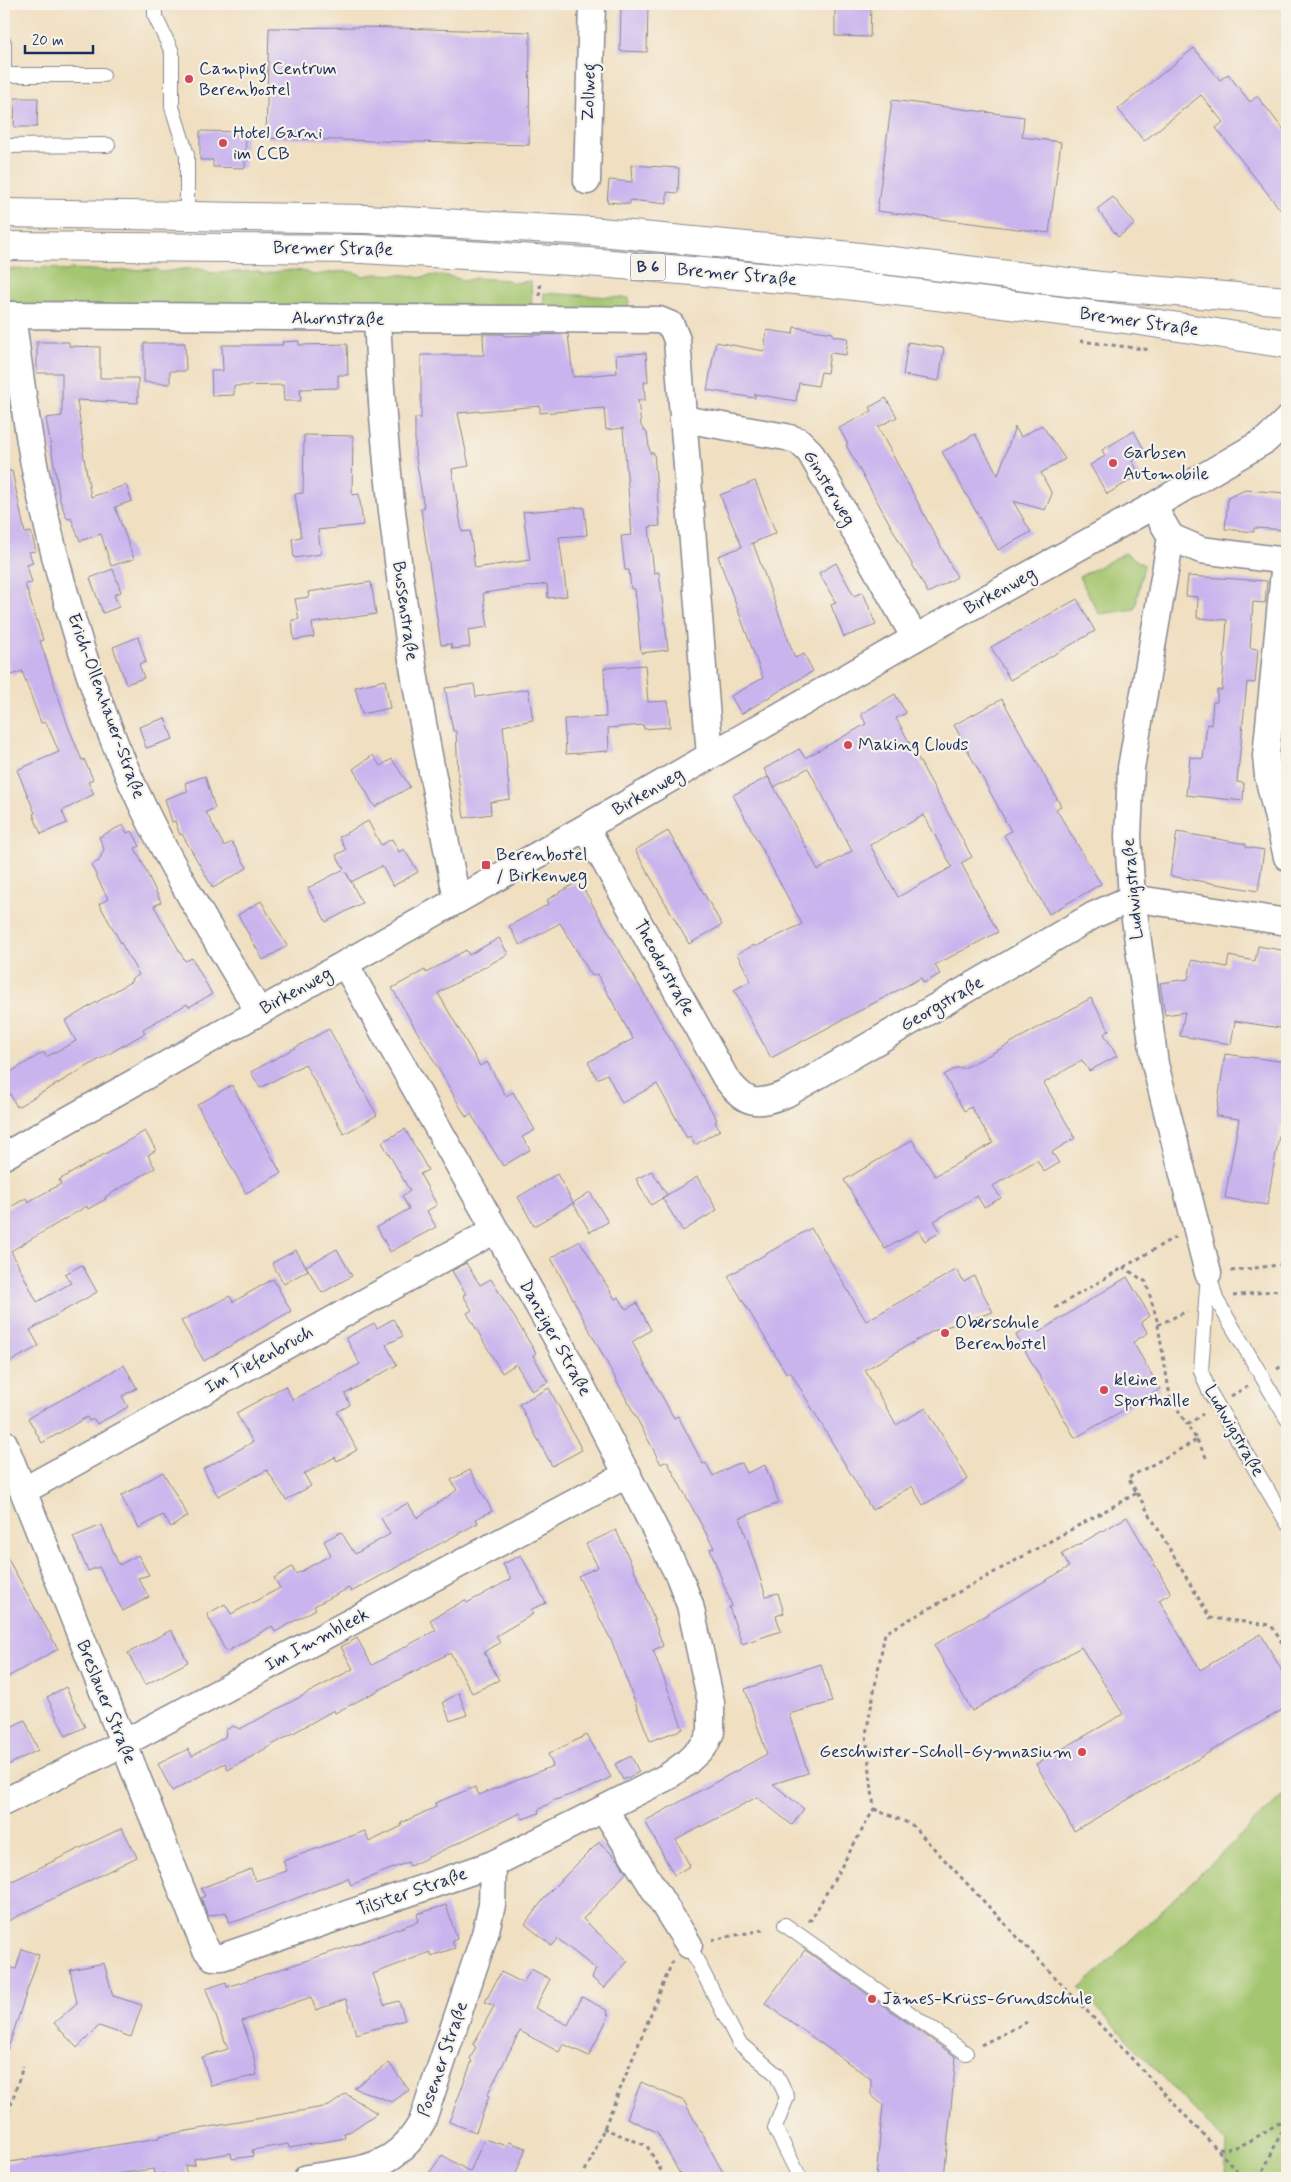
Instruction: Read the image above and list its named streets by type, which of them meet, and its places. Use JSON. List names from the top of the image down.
{
  "streets": {
    "main road": ["Bremer Straße", "B 6"],
    "street": [
      "Zollweg",
      "Ahornstraße",
      "Ginsterweg",
      "Birkenweg",
      "Bussenstraße",
      "Erich-Ollenhauer-Straße",
      "Ludwigstraße",
      "Theodorstraße",
      "Georgstraße",
      "Danziger Straße",
      "Im Tiefenbruch",
      "Im Immbleek",
      "Breslauer Straße",
      "Tilsiter Straße",
      "Posener Straße"
    ]
  },
  "crossings": [
    ["Ahornstraße", "Ginsterweg"],
    ["Ahornstraße", "Bussenstraße"],
    ["Ahornstraße", "Erich-Ollenhauer-Straße"],
    ["Ginsterweg", "Birkenweg"],
    ["Birkenweg", "Bussenstraße"],
    ["Birkenweg", "Erich-Ollenhauer-Straße"],
    ["Birkenweg", "Theodorstraße"],
    ["Birkenweg", "Danziger Straße"],
    ["Ludwigstraße", "Georgstraße"],
    ["Theodorstraße", "Georgstraße"],
    ["Danziger Straße", "Im Tiefenbruch"],
    ["Danziger Straße", "Im Immbleek"],
    ["Danziger Straße", "Tilsiter Straße"],
    ["Im Tiefenbruch", "Breslauer Straße"],
    ["Im Immbleek", "Breslauer Straße"],
    ["Breslauer Straße", "Tilsiter Straße"],
    ["Tilsiter Straße", "Posener Straße"]
  ],
  "places": {
    "other": [
      "Camping Centrum Berenbostel",
      "Hotel Garni im CCB",
      "Garbsen Automobile",
      "Making Clouds",
      "Oberschule Berenbostel",
      "kleine Sporthalle",
      "Geschwister-Scholl-Gymnasium",
      "James-Krüss-Grundschule"
    ],
    "transit": ["Berenbostel / Birkenweg"]
  },
  "scale_bar": "20 m"
}
